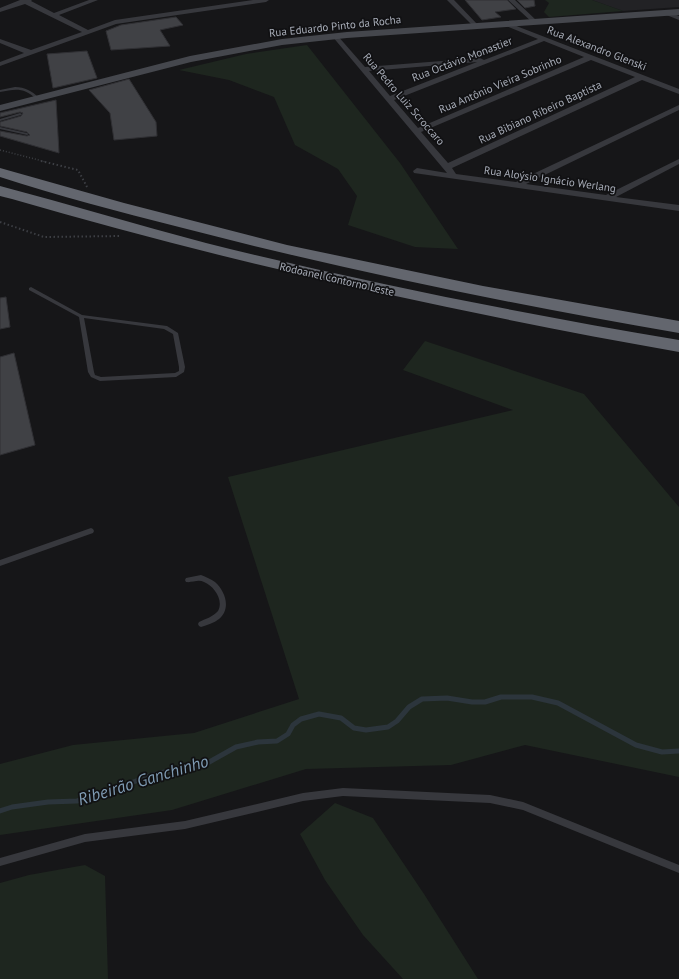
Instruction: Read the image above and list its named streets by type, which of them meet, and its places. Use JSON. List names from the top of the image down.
{
  "streets": {
    "highway": ["Rodoanel Contorno Leste"],
    "main road": ["Rua Eduardo Pinto da Rocha"],
    "street": [
      "Rua Alexandro Glenski",
      "Rua Octávio Monastier",
      "Rua Antônio Vieira Sobrinho",
      "Rua Pedro Luiz Scroccaro",
      "Rua Bibiano Ribeiro Baptista",
      "Rua Aloýsio Ignácio Werlang"
    ]
  },
  "crossings": [
    ["Rua Eduardo Pinto da Rocha", "Rua Alexandro Glenski"],
    ["Rua Eduardo Pinto da Rocha", "Rua Pedro Luiz Scroccaro"],
    ["Rua Alexandro Glenski", "Rua Octávio Monastier"],
    ["Rua Alexandro Glenski", "Rua Antônio Vieira Sobrinho"],
    ["Rua Alexandro Glenski", "Rua Bibiano Ribeiro Baptista"],
    ["Rua Octávio Monastier", "Rua Pedro Luiz Scroccaro"],
    ["Rua Antônio Vieira Sobrinho", "Rua Pedro Luiz Scroccaro"],
    ["Rua Pedro Luiz Scroccaro", "Rua Bibiano Ribeiro Baptista"],
    ["Rua Pedro Luiz Scroccaro", "Rua Aloýsio Ignácio Werlang"]
  ],
  "water": ["Ribeirão Ganchinho"]
}
